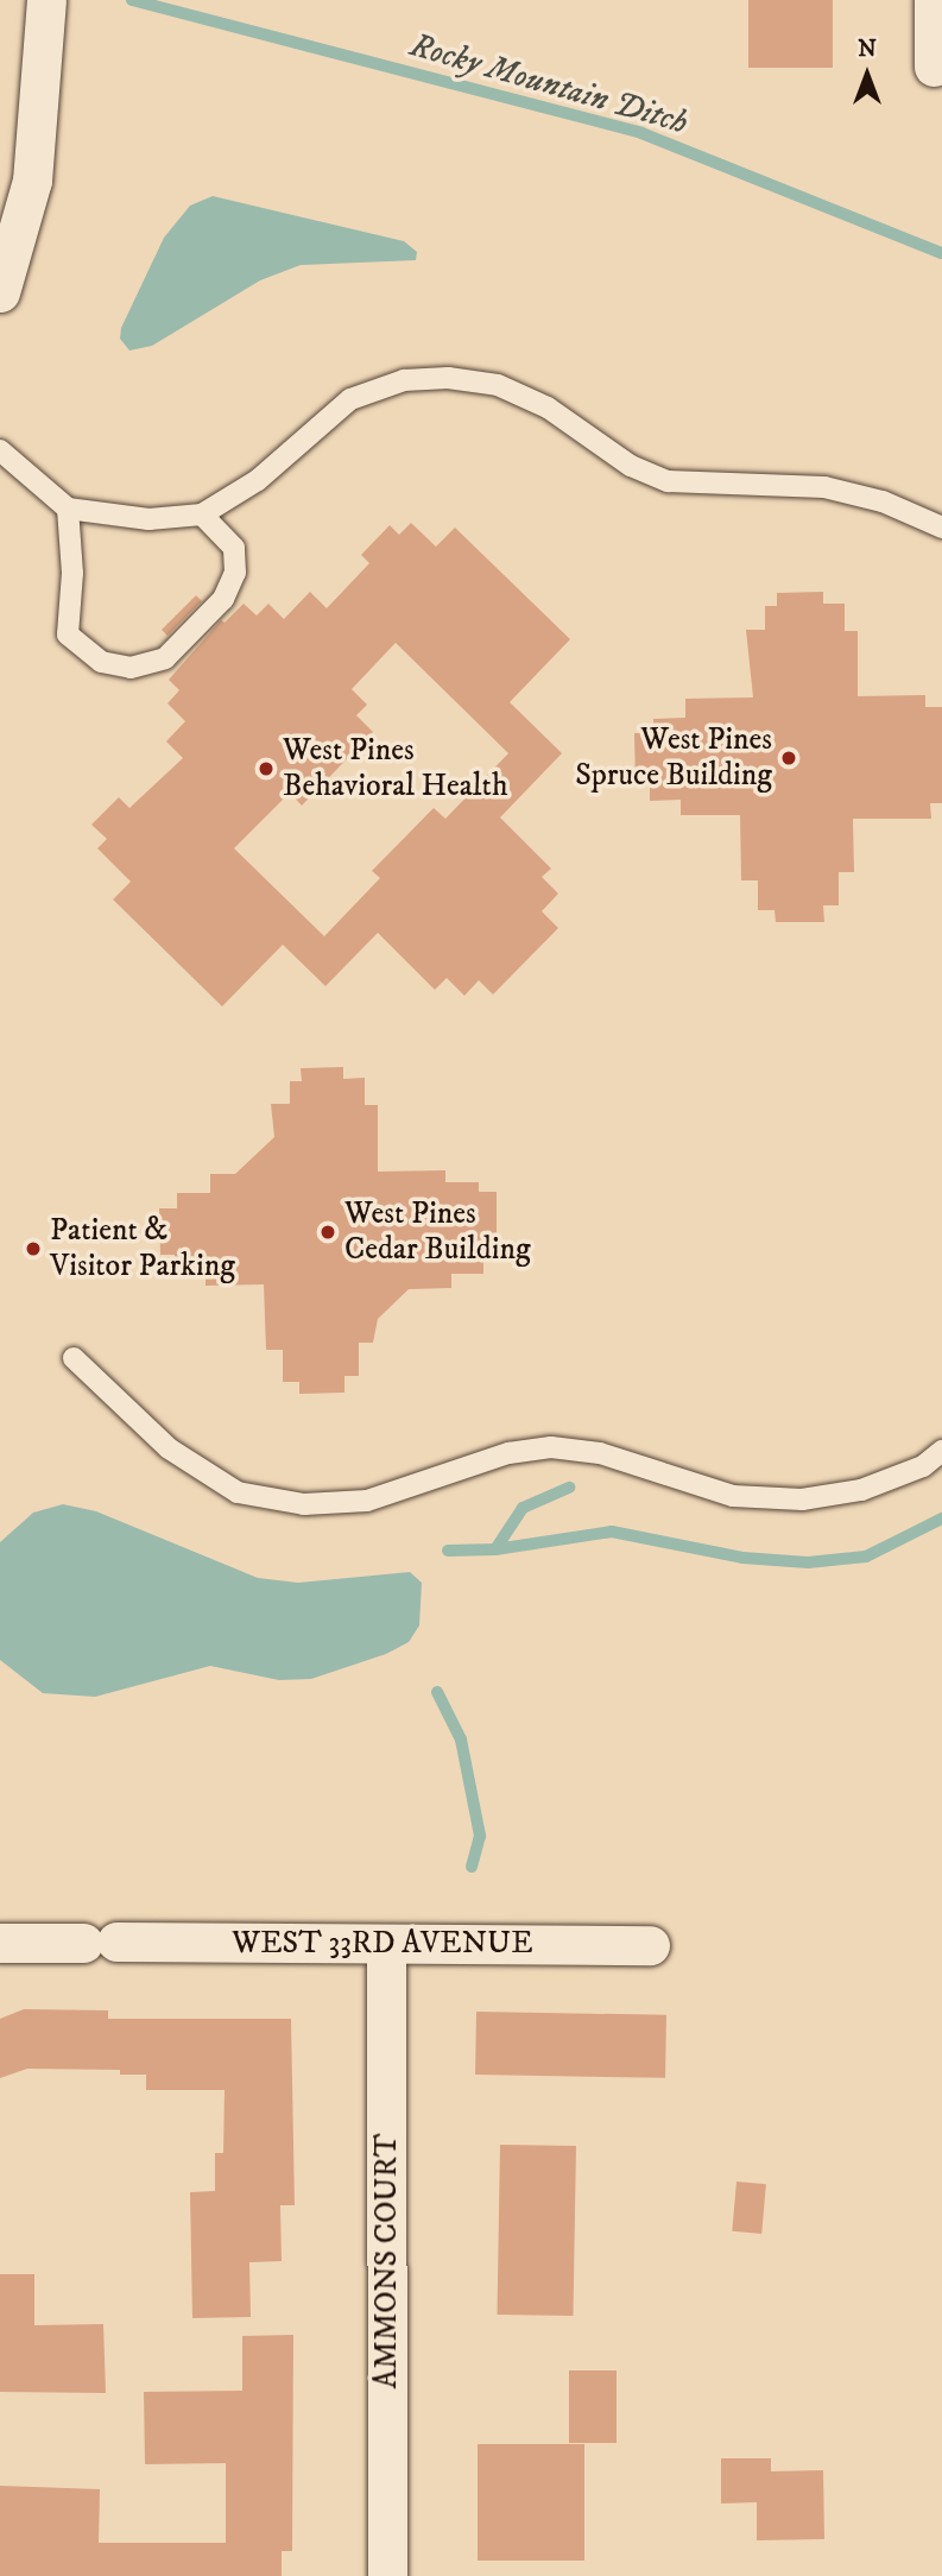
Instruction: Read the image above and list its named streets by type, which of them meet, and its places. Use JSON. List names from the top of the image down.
{
  "streets": {
    "street": ["WEST 33RD AVENUE", "AMMONS COURT"]
  },
  "crossings": [
    ["WEST 33RD AVENUE", "AMMONS COURT"]
  ],
  "water": ["Rocky Mountain Ditch"],
  "places": [
    "West Pines Spruce Building",
    "West Pines Behavioral Health",
    "West Pines Cedar Building",
    "Patient & Visitor Parking"
  ],
  "north": "top"
}
